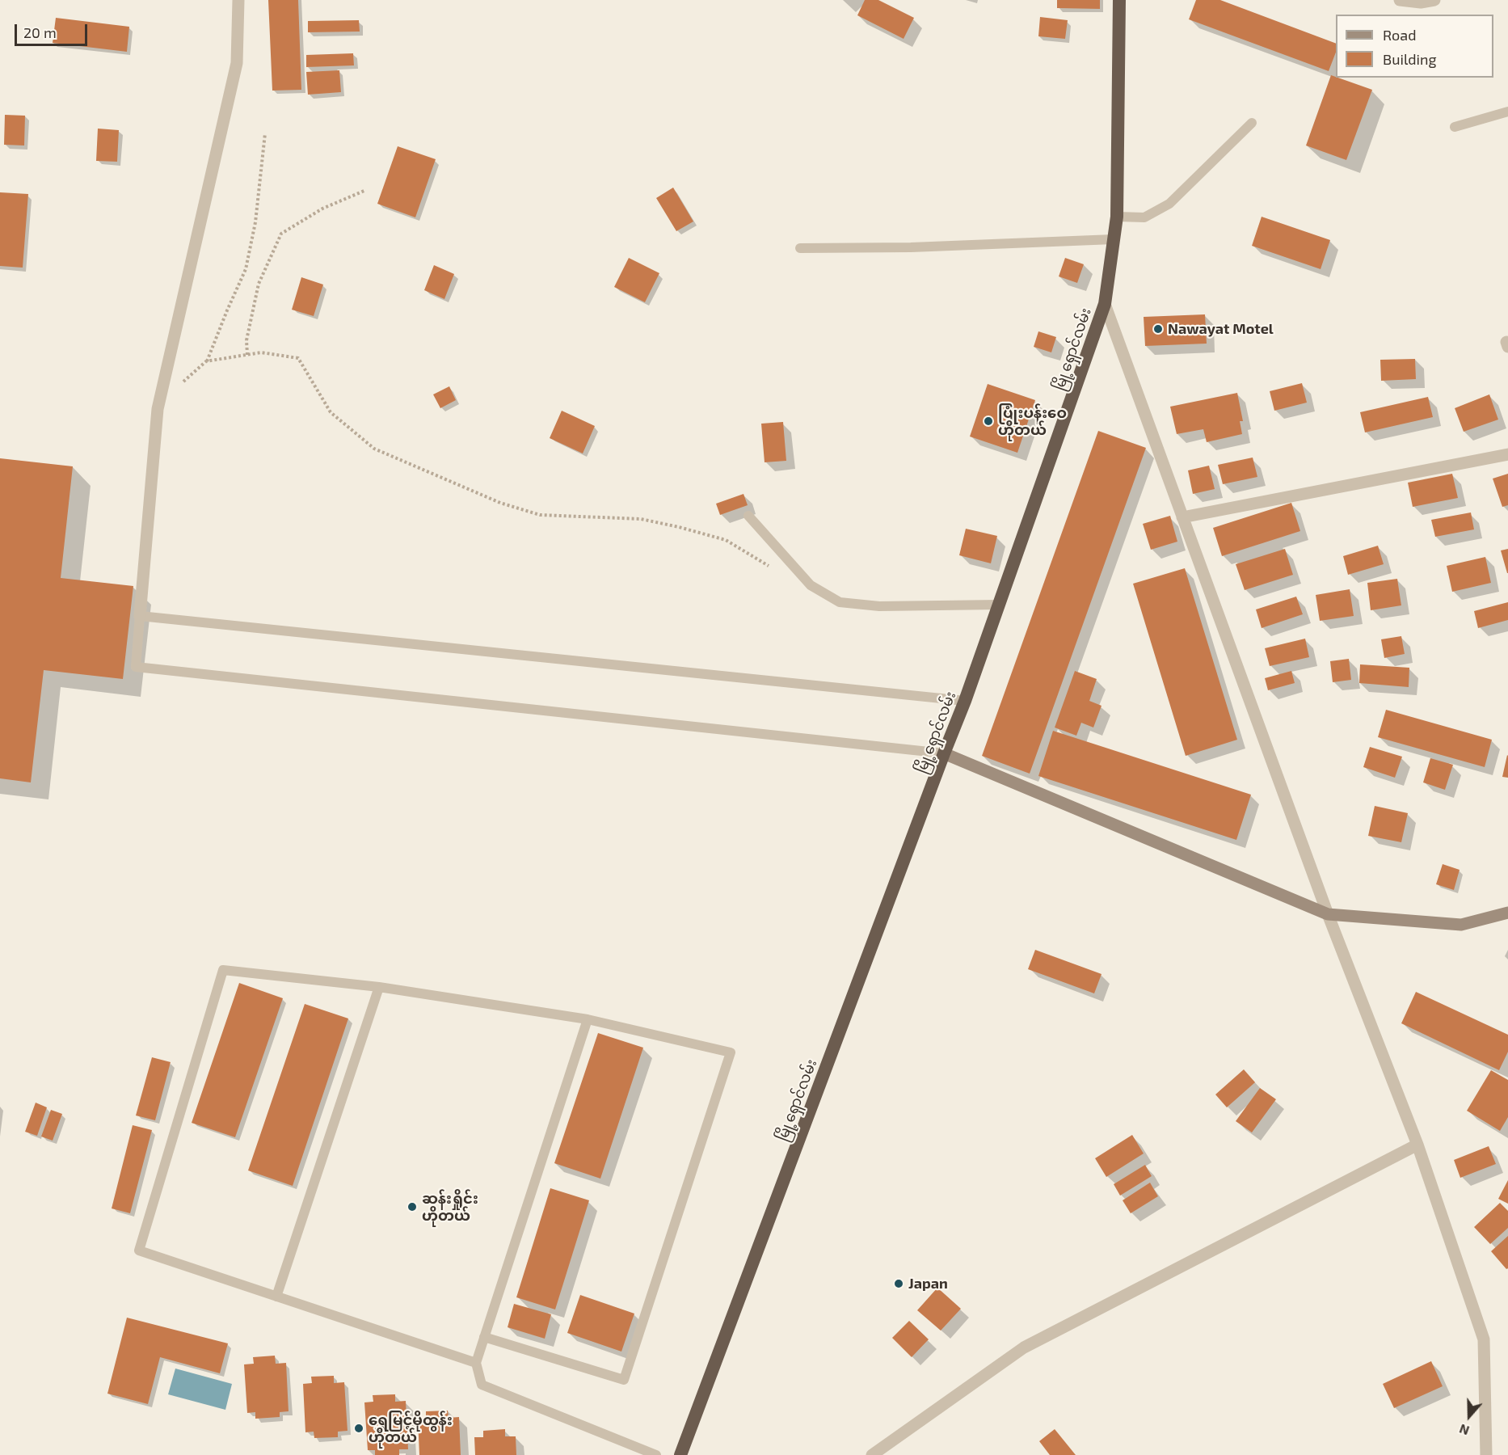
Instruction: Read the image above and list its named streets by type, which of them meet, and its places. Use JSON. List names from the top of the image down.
{
  "streets": {
    "highway": ["မြို့ရှောင်လမ်း"]
  },
  "places": [
    "Nawayat Motel",
    "ပြုံးပန်းဝေ ဟိုတယ်",
    "ဆန်းရှိုင်း ဟိုတယ်",
    "Japan",
    "ရွှေမြင့်မိုထွန်း ဟိုတယ်"
  ],
  "legend": ["Road", "Building"],
  "scale_bar": "20 m",
  "north": "bottom"
}
